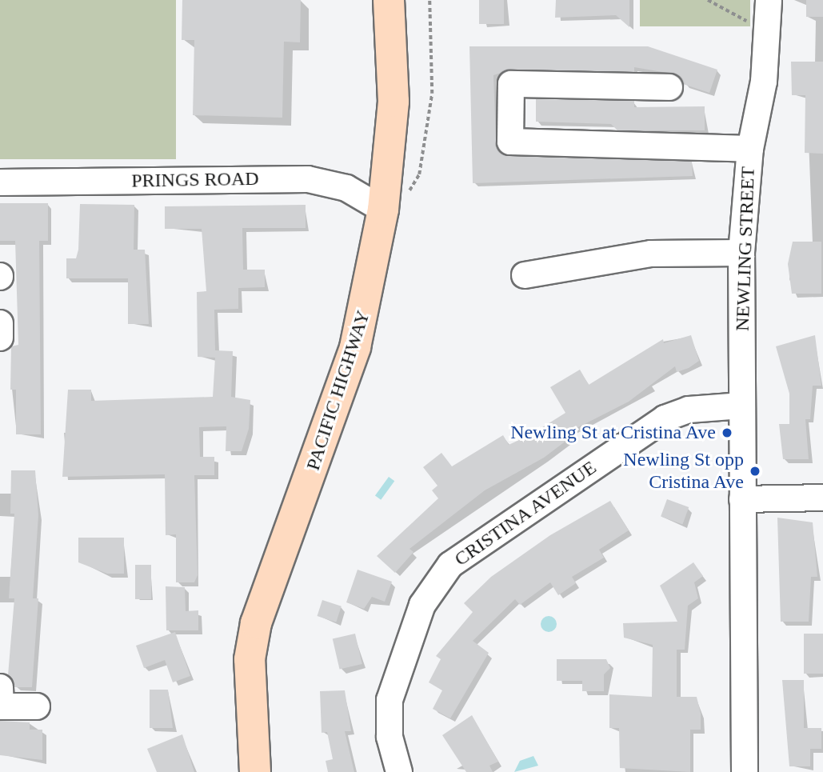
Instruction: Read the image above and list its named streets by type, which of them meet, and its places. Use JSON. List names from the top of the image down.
{
  "streets": {
    "main road": ["PACIFIC HIGHWAY"],
    "street": ["PRINGS ROAD", "NEWLING STREET", "CRISTINA AVENUE"]
  },
  "crossings": [
    ["PRINGS ROAD", "PACIFIC HIGHWAY"],
    ["NEWLING STREET", "CRISTINA AVENUE"]
  ],
  "places": ["Newling St at Cristina Ave", "Newling St opp Cristina Ave"]
}
